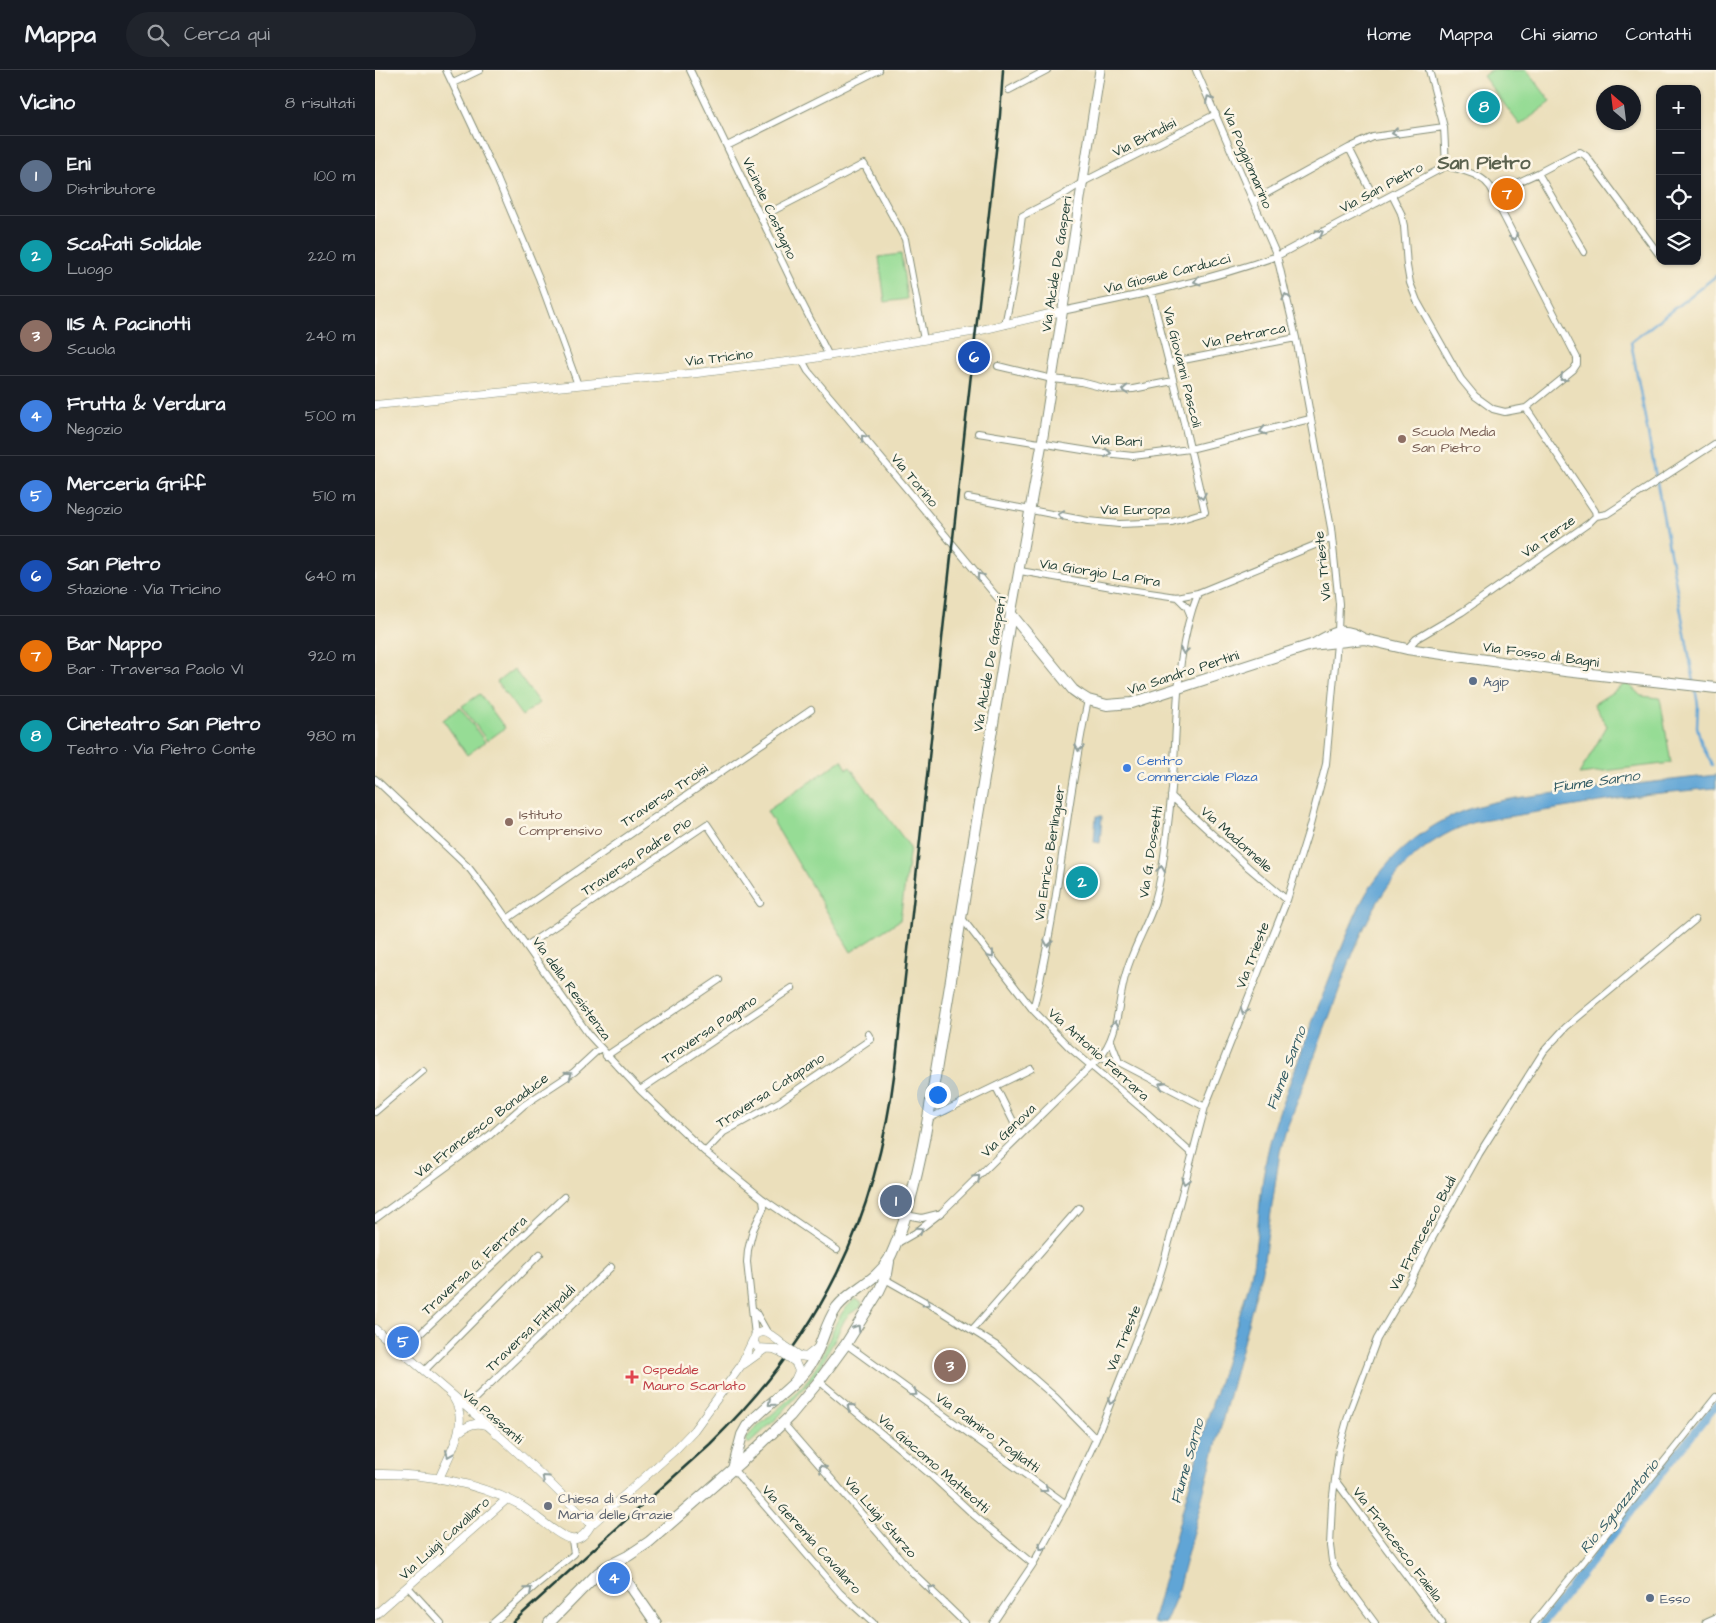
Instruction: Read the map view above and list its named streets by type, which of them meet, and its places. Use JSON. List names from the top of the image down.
{
  "streets": {
    "main road": ["Via Alcide De Gasperi", "Via Fosso di Bagni", "Via Sandro Pertini"],
    "street": [
      "Via Brindisi",
      "Via Poggiomarino",
      "Via San Pietro",
      "Vicinale Castagno",
      "Via Giosuè Carducci",
      "Via Petrarca",
      "Via Tricino",
      "Via Giovanni Pascoli",
      "Via Bari",
      "Via Torino",
      "Via Europa",
      "Via Terze",
      "Via Trieste",
      "Via Giorgio La Pira",
      "Traversa Troisi",
      "Via Madonnelle",
      "Via G. Dossetti",
      "Via Enrico Berlinguer",
      "Traversa Padre Pio",
      "Via della Resistenza",
      "Traversa Pagano",
      "Via Antonio Ferrara",
      "Traversa Catapano",
      "Via Francesco Bonaduce",
      "Via Genova",
      "Via Francesco Budi",
      "Traversa G. Ferrara",
      "Traversa Fittipaldi",
      "Via Passanti",
      "Via Palmiro Togliatti",
      "Via Giacomo Matteotti",
      "Via Luigi Sturzo",
      "Via Luigi Cavallaro",
      "Via Geremia Cavallaro",
      "Via Francesco Faiella"
    ]
  },
  "crossings": [
    ["Via Brindisi", "Via Poggiomarino"],
    ["Via Brindisi", "Via Alcide De Gasperi"],
    ["Via Brindisi", "Via Tricino"],
    ["Via Poggiomarino", "Via San Pietro"],
    ["Via Poggiomarino", "Via Giosuè Carducci"],
    ["Via Poggiomarino", "Via Trieste"],
    ["Via San Pietro", "Via Giosuè Carducci"],
    ["Via San Pietro", "Via Trieste"],
    ["Vicinale Castagno", "Via Tricino"],
    ["Via Alcide De Gasperi", "Via Giosuè Carducci"],
    ["Via Alcide De Gasperi", "Via Tricino"],
    ["Via Alcide De Gasperi", "Via Bari"],
    ["Via Alcide De Gasperi", "Via Torino"],
    ["Via Alcide De Gasperi", "Via Europa"],
    ["Via Alcide De Gasperi", "Via Giorgio La Pira"],
    ["Via Alcide De Gasperi", "Via Sandro Pertini"],
    ["Via Alcide De Gasperi", "Via Antonio Ferrara"],
    ["Via Alcide De Gasperi", "Via Genova"],
    ["Via Alcide De Gasperi", "Via Palmiro Togliatti"],
    ["Via Alcide De Gasperi", "Via Giacomo Matteotti"],
    ["Via Alcide De Gasperi", "Via Luigi Sturzo"],
    ["Via Alcide De Gasperi", "Via Geremia Cavallaro"],
    ["Via Giosuè Carducci", "Via Tricino"],
    ["Via Giosuè Carducci", "Via Giovanni Pascoli"],
    ["Via Giosuè Carducci", "Via Trieste"],
    ["Via Petrarca", "Via Giovanni Pascoli"],
    ["Via Petrarca", "Via Trieste"],
    ["Via Tricino", "Via Torino"],
    ["Via Giovanni Pascoli", "Via Bari"],
    ["Via Giovanni Pascoli", "Via Europa"],
    ["Via Bari", "Via Europa"],
    ["Via Bari", "Via Trieste"],
    ["Via Torino", "Via Sandro Pertini"],
    ["Via Terze", "Via Fosso di Bagni"],
    ["Via Trieste", "Via Giorgio La Pira"],
    ["Via Trieste", "Via Fosso di Bagni"],
    ["Via Trieste", "Via Sandro Pertini"],
    ["Via Trieste", "Via Madonnelle"],
    ["Via Trieste", "Via Antonio Ferrara"],
    ["Via Trieste", "Via Palmiro Togliatti"],
    ["Via Trieste", "Via Giacomo Matteotti"],
    ["Via Giorgio La Pira", "Via G. Dossetti"],
    ["Via Fosso di Bagni", "Via Sandro Pertini"],
    ["Via Sandro Pertini", "Via G. Dossetti"],
    ["Via Sandro Pertini", "Via Enrico Berlinguer"],
    ["Traversa Troisi", "Via della Resistenza"],
    ["Via Madonnelle", "Via G. Dossetti"],
    ["Via G. Dossetti", "Via Antonio Ferrara"],
    ["Via G. Dossetti", "Via Genova"],
    ["Via Enrico Berlinguer", "Via Antonio Ferrara"],
    ["Traversa Padre Pio", "Via della Resistenza"],
    ["Via della Resistenza", "Traversa Pagano"],
    ["Via della Resistenza", "Traversa Catapano"],
    ["Via della Resistenza", "Via Francesco Bonaduce"],
    ["Via Antonio Ferrara", "Via Genova"],
    ["Via Francesco Budi", "Via Francesco Faiella"],
    ["Traversa G. Ferrara", "Via Passanti"],
    ["Traversa Fittipaldi", "Via Passanti"]
  ],
  "one_way": [
    "Via San Pietro",
    "Via Giosuè Carducci",
    "Via Torino",
    "Via Enrico Berlinguer",
    "Via Antonio Ferrara",
    "Via Francesco Bonaduce",
    "Via Genova",
    "Via Palmiro Togliatti",
    "Via Giacomo Matteotti",
    "Via Luigi Sturzo"
  ],
  "districts": ["San Pietro"],
  "water": ["Fiume Sarno", "Rio Sguazzatorio"],
  "places": {
    "other": [
      "Scuola Media San Pietro",
      "Agip",
      "Centro Commerciale Plaza",
      "Istituto Comprensivo",
      "Chiesa di Santa Maria delle Grazie",
      "Esso"
    ],
    "health": ["Ospedale Mauro Scarlato"]
  },
  "north": "top left",
  "page": {
    "header": "Mappa",
    "search": "Cerca qui",
    "nav": [
      "Home",
      "Mappa",
      "Chi siamo",
      "Contatti"
    ],
    "heading": ["Vicino", "8 risultati"],
    "map_buttons": ["+", "−"],
    "pins": [
      "8",
      "7",
      "6",
      "2",
      "1",
      "5",
      "3",
      "4"
    ],
    "list": [
      {
        "mark": "1",
        "name": "Eni",
        "note": "Distributore",
        "value": "100 m"
      },
      {
        "mark": "2",
        "name": "Scafati Solidale",
        "note": "Luogo",
        "value": "220 m"
      },
      {
        "mark": "3",
        "name": "IIS A. Pacinotti",
        "note": "Scuola",
        "value": "240 m"
      },
      {
        "mark": "4",
        "name": "Frutta & Verdura",
        "note": "Negozio",
        "value": "500 m"
      },
      {
        "mark": "5",
        "name": "Merceria Griff",
        "note": "Negozio",
        "value": "510 m"
      },
      {
        "mark": "6",
        "name": "San Pietro",
        "note": "Stazione · Via Tricino",
        "value": "640 m"
      },
      {
        "mark": "7",
        "name": "Bar Nappo",
        "note": "Bar · Traversa Paolo VI",
        "value": "920 m"
      },
      {
        "mark": "8",
        "name": "Cineteatro San Pietro",
        "note": "Teatro · Via Pietro Conte",
        "value": "980 m"
      }
    ]
  }
}
